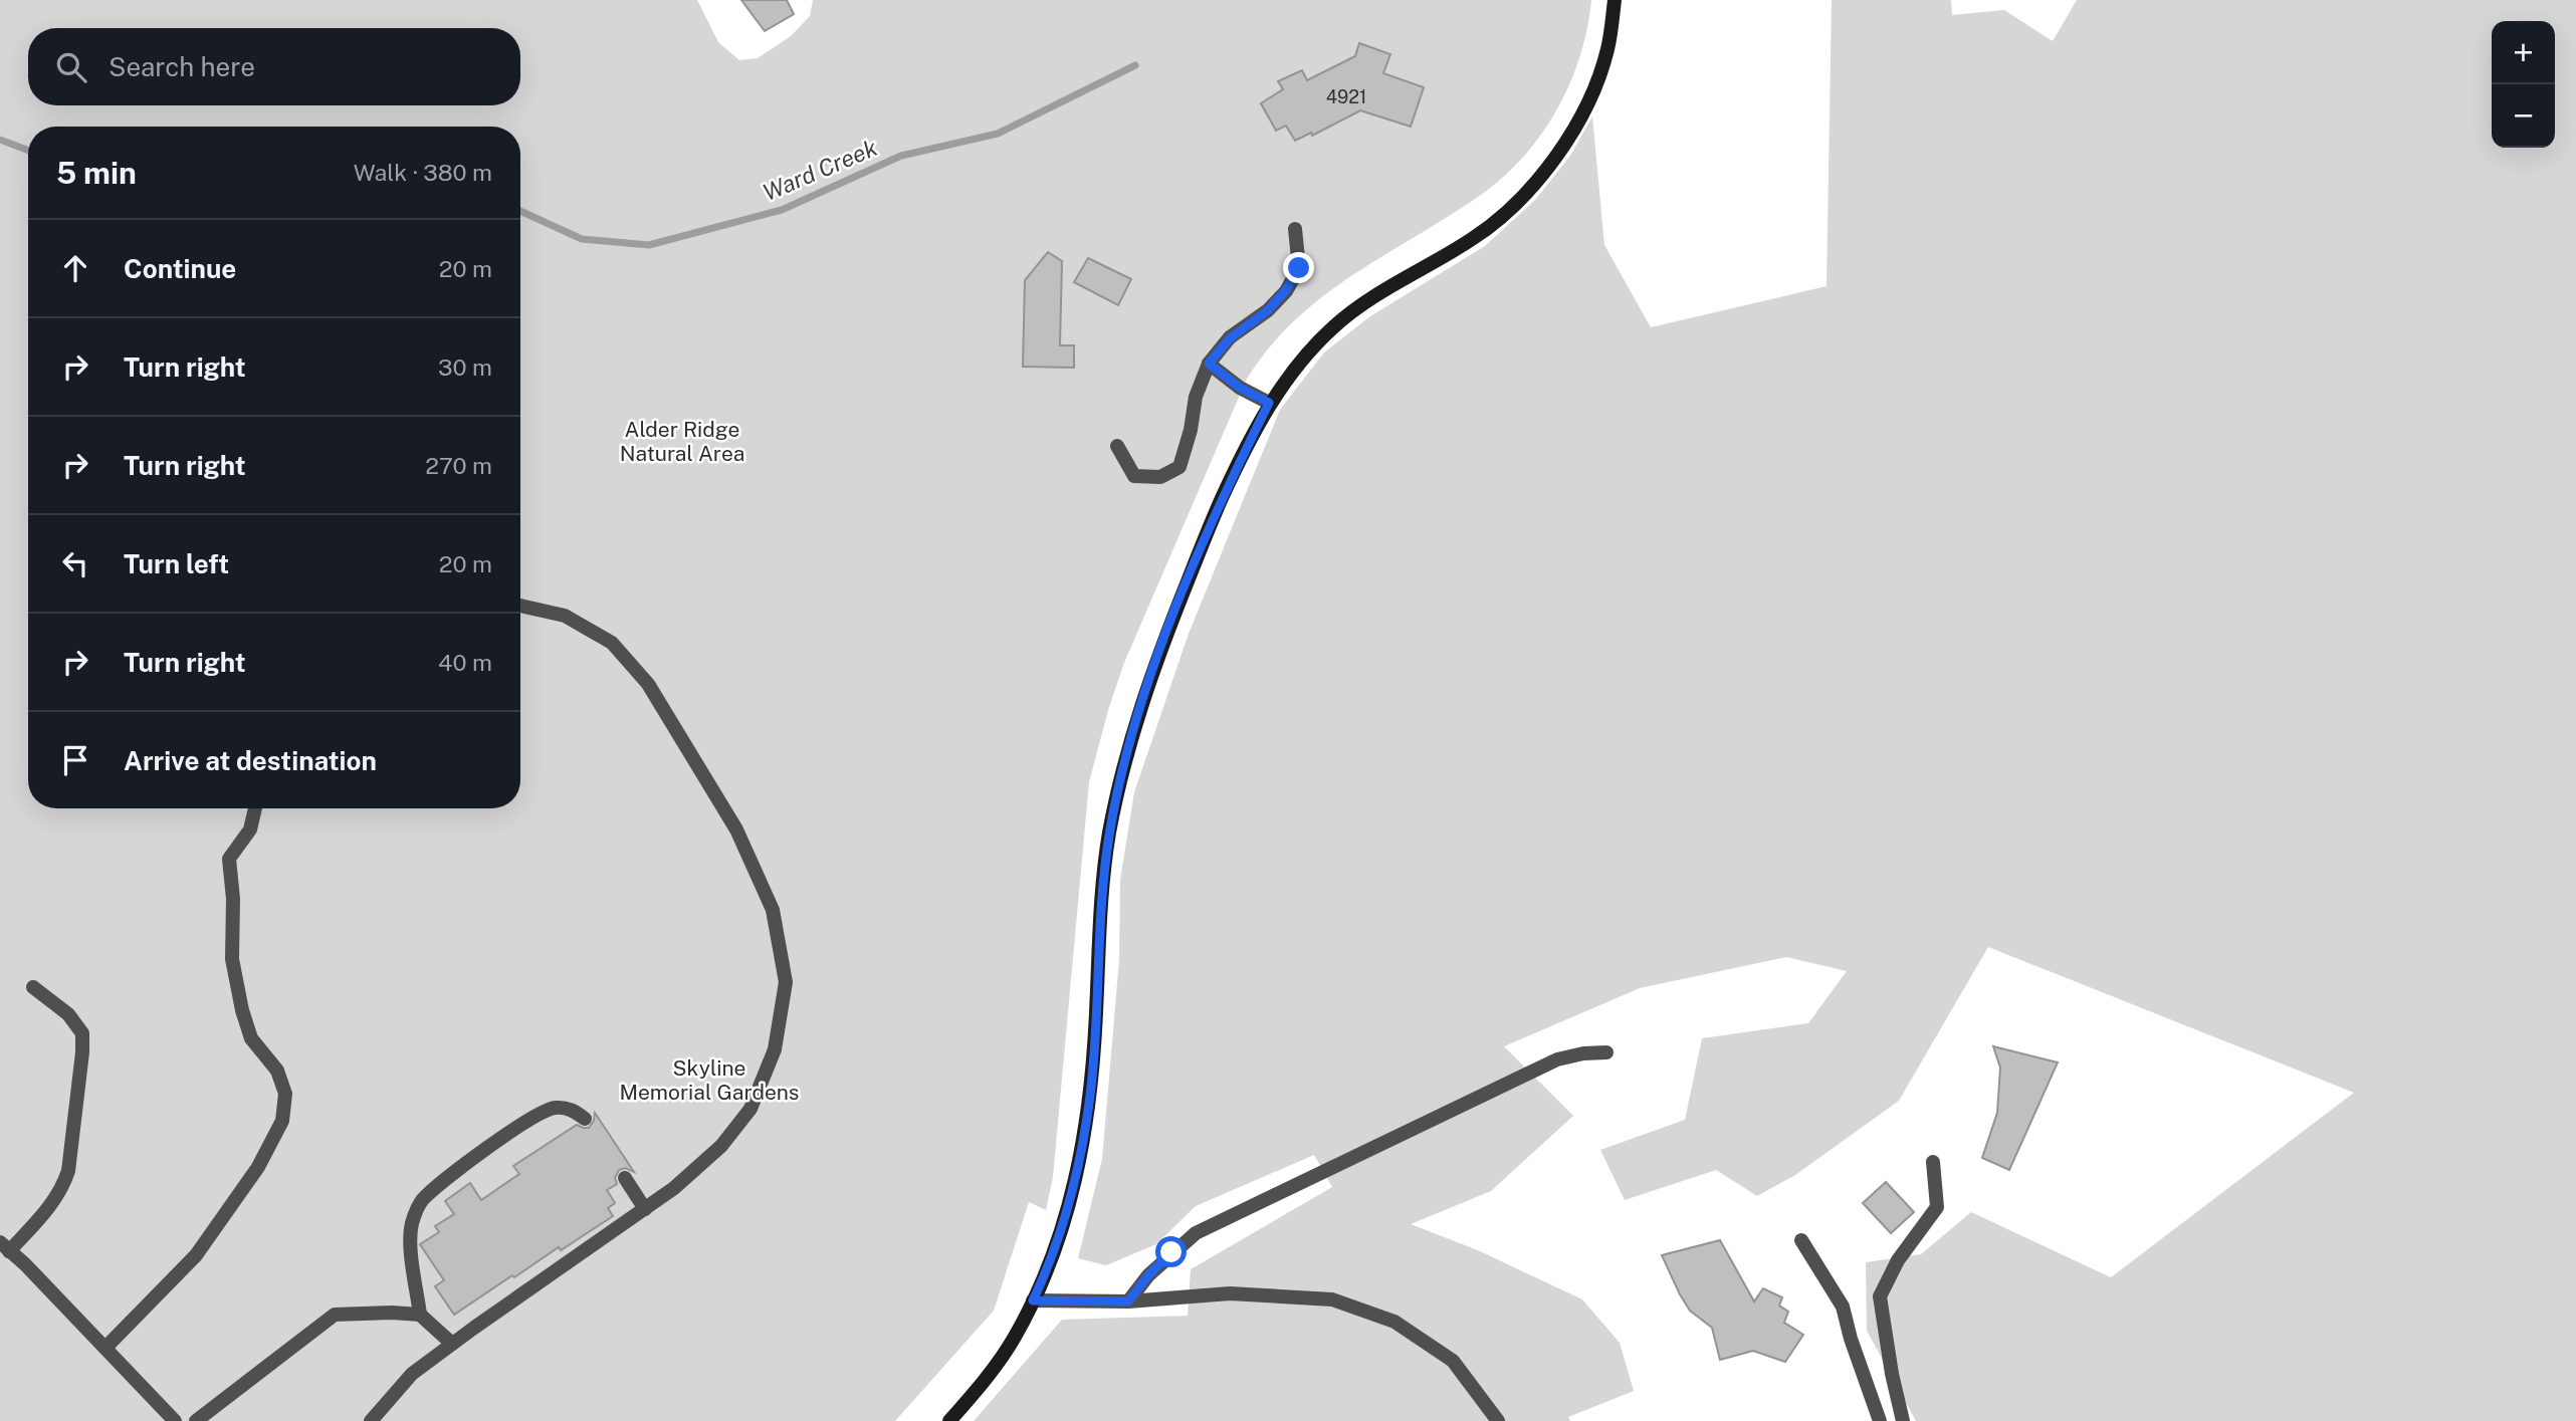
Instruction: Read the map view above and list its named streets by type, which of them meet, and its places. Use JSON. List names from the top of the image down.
{
  "water": ["Ward Creek"],
  "parks": ["Alder Ridge Natural Area", "Skyline Memorial Gardens"],
  "house_numbers": ["4921"],
  "page": {
    "map_buttons": ["+", "−"],
    "search": "Search here",
    "heading": ["5 min", "Walk · 380 m"],
    "list": [
      ["Continue", "20 m"],
      ["Turn right", "30 m"],
      ["Turn right", "270 m"],
      ["Turn left", "20 m"],
      ["Turn right", "40 m"],
      "Arrive at destination"
    ]
  }
}
